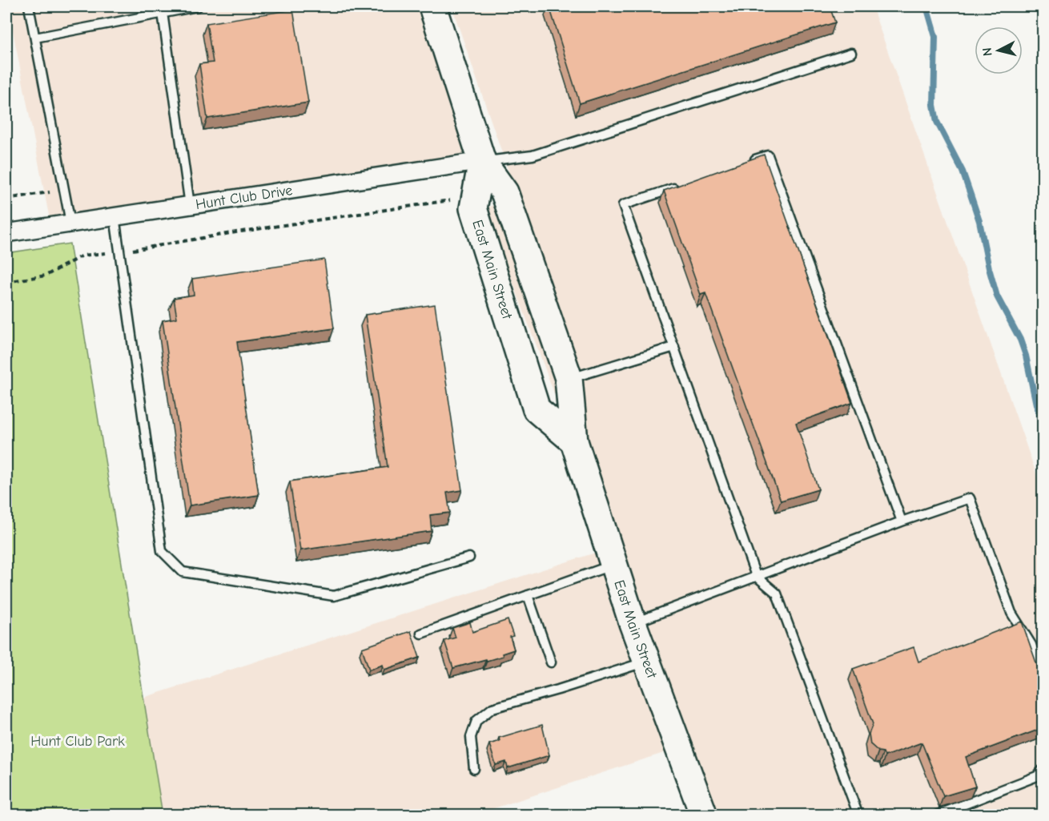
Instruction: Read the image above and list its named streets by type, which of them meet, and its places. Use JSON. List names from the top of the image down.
{
  "streets": {
    "main road": ["East Main Street"],
    "street": ["Hunt Club Drive"]
  },
  "crossings": [
    ["Hunt Club Drive", "East Main Street"]
  ],
  "parks": ["Hunt Club Park"],
  "north": "left"
}
